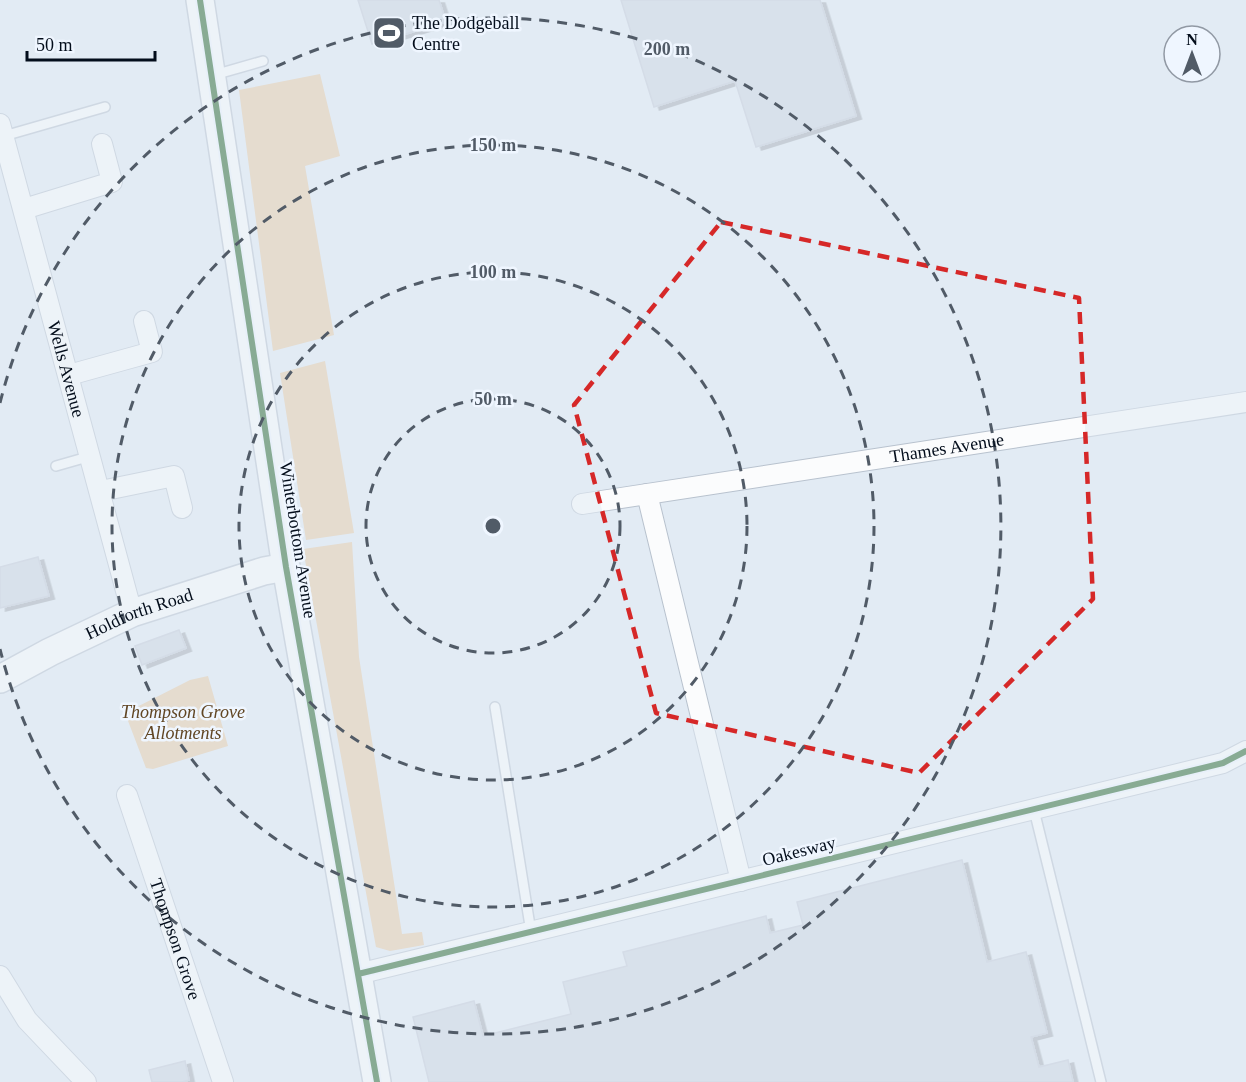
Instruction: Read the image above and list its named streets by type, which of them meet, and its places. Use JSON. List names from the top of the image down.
{
  "streets": {
    "street": [
      "Wells Avenue",
      "Thames Avenue",
      "Winterbottom Avenue",
      "Holdforth Road",
      "Oakesway",
      "Thompson Grove"
    ]
  },
  "crossings": [
    ["Wells Avenue", "Holdforth Road"],
    ["Winterbottom Avenue", "Holdforth Road"],
    ["Winterbottom Avenue", "Oakesway"]
  ],
  "parks": ["Thompson Grove Allotments"],
  "places": {
    "sports": ["The Dodgeball Centre"]
  },
  "scale_bar": "50 m",
  "north": "top",
  "rings": [
    "200 m",
    "150 m",
    "100 m",
    "50 m"
  ]
}
